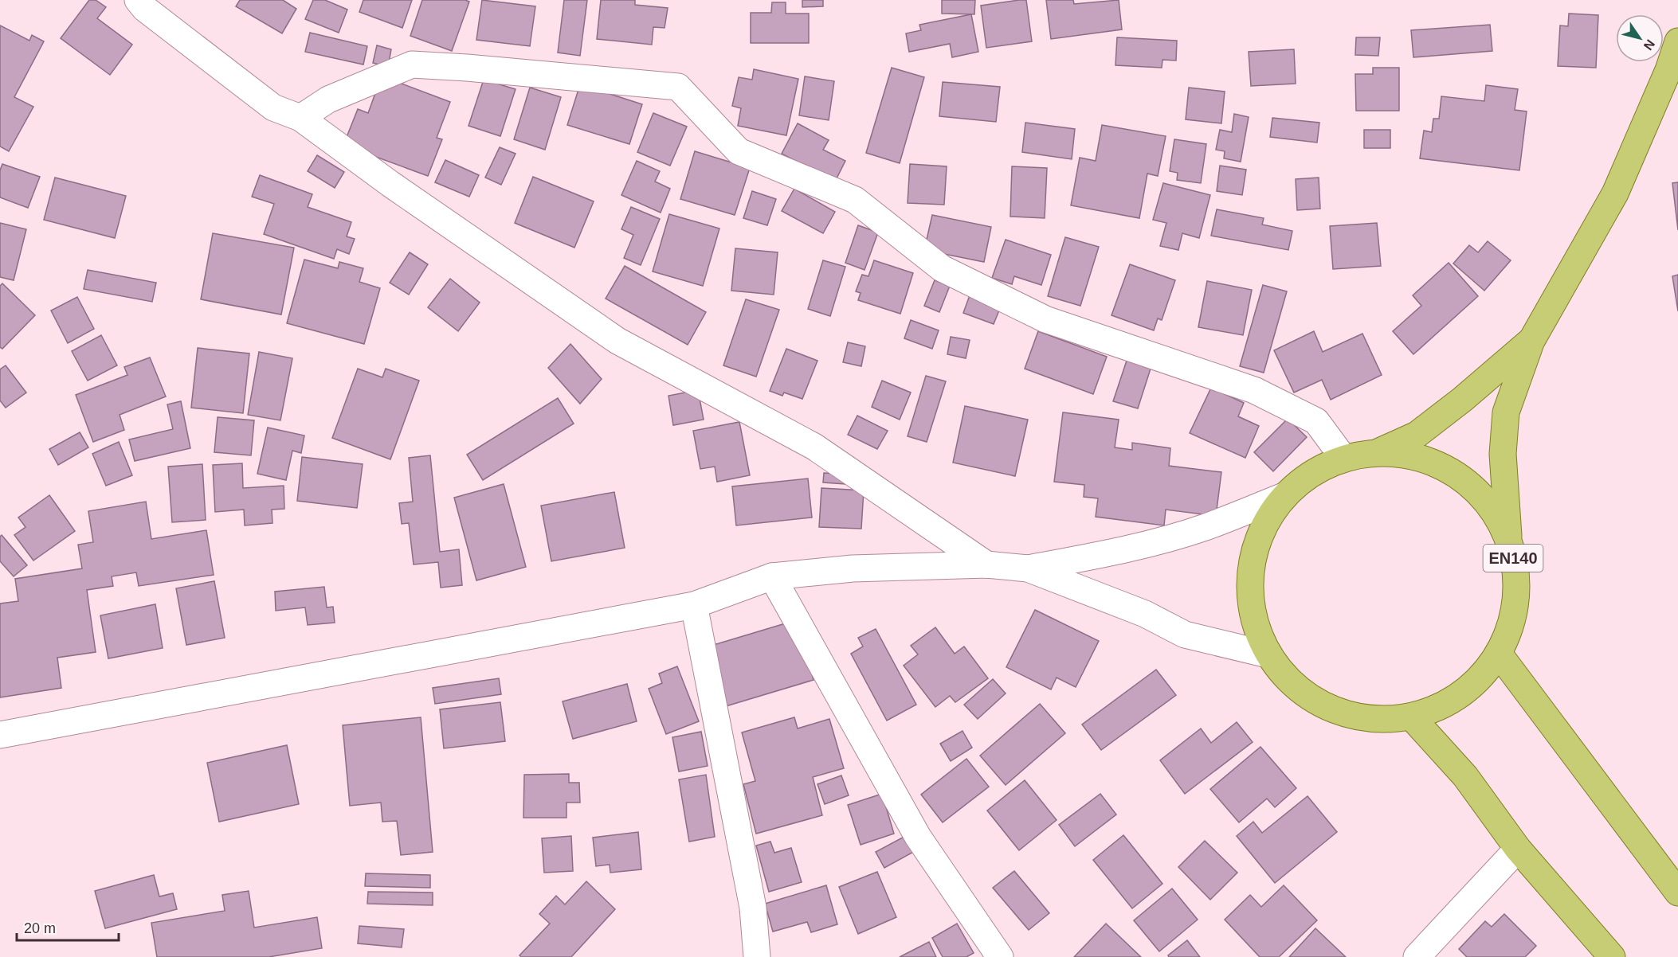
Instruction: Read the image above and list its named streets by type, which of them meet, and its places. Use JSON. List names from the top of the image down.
{
  "streets": {
    "main road": ["EN140"]
  },
  "scale_bar": "20 m",
  "north": "bottom right"
}
